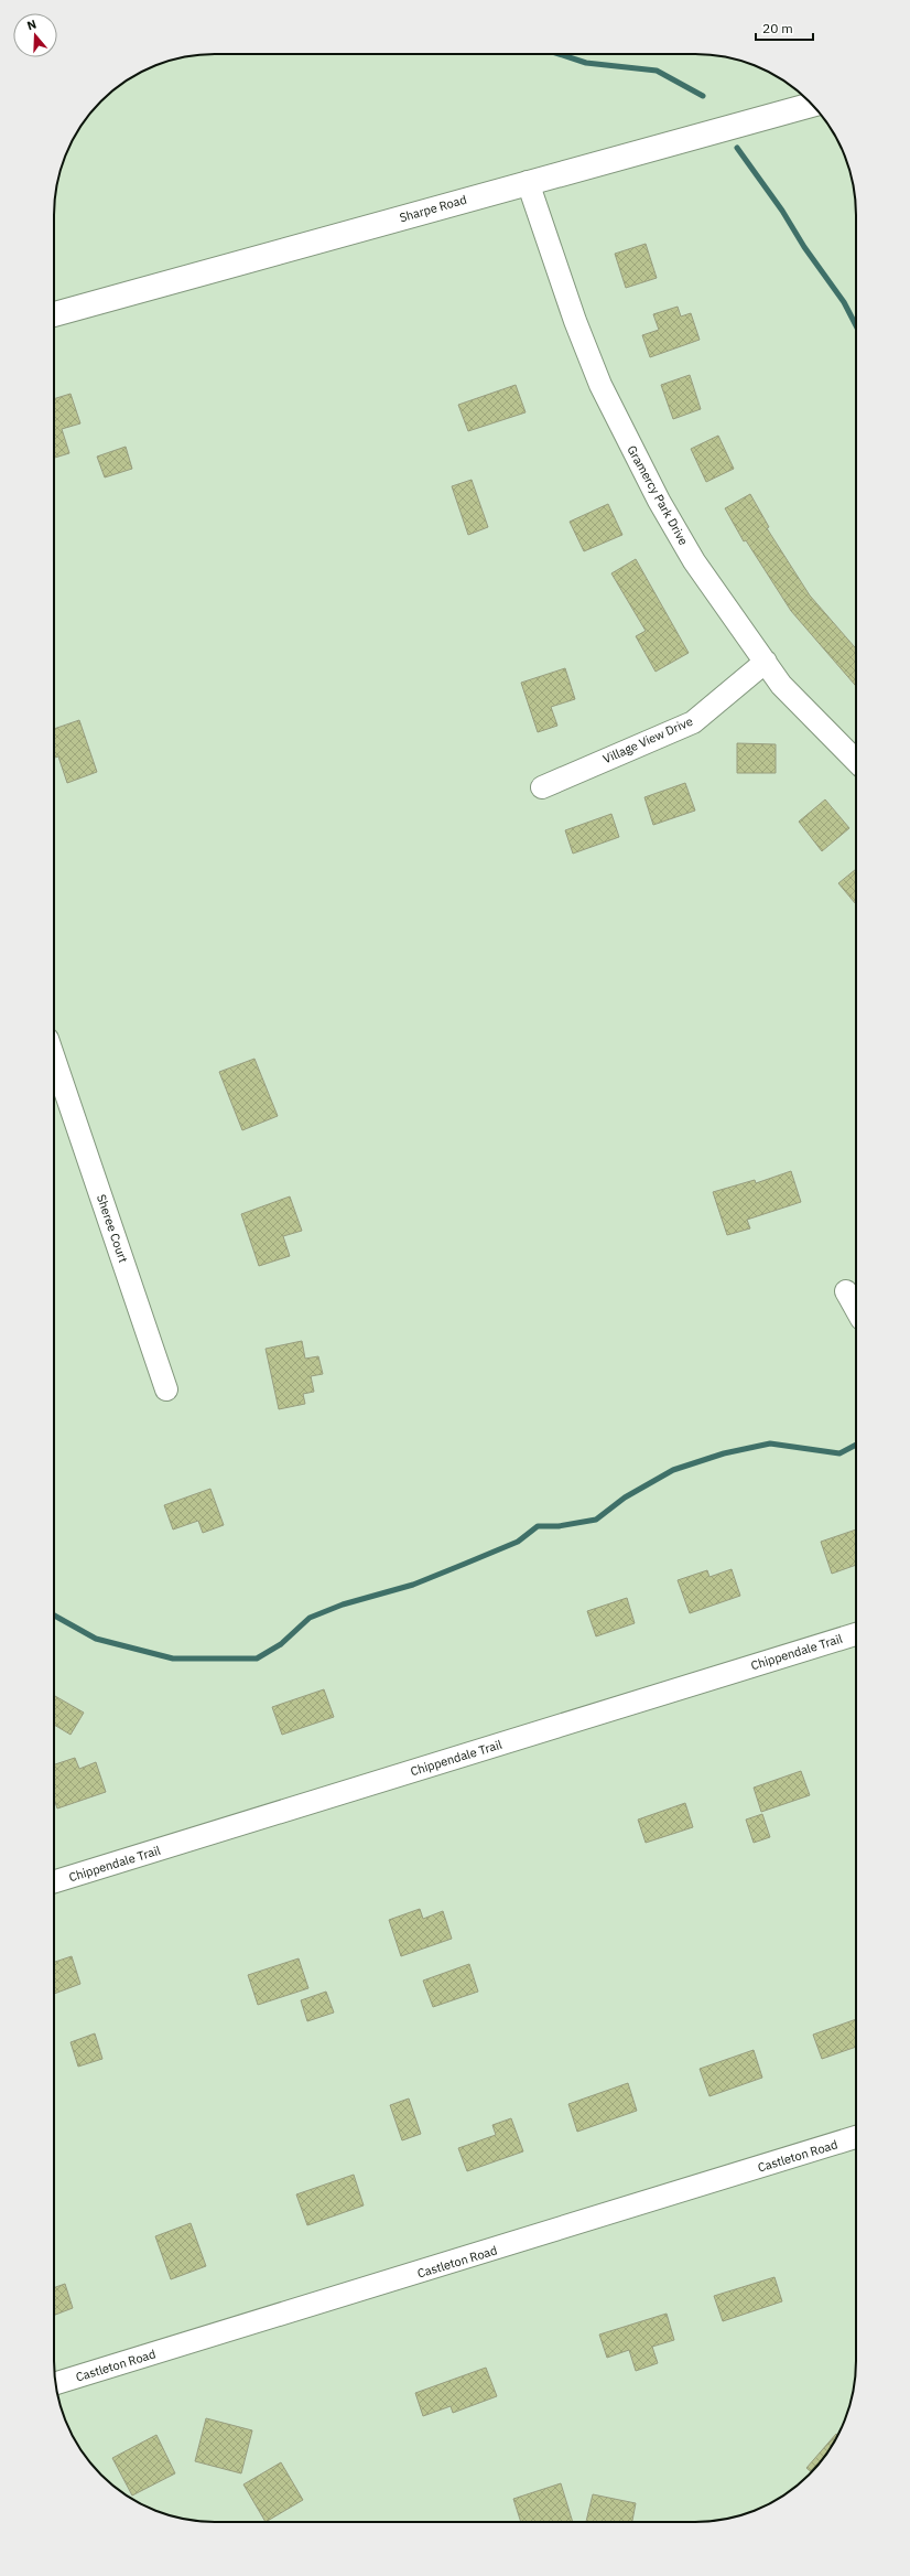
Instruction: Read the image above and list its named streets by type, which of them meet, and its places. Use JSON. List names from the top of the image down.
{
  "streets": {
    "street": [
      "Sharpe Road",
      "Gramercy Park Drive",
      "Village View Drive",
      "Sheree Court",
      "Chippendale Trail",
      "Castleton Road"
    ]
  },
  "crossings": [
    ["Sharpe Road", "Gramercy Park Drive"],
    ["Gramercy Park Drive", "Village View Drive"]
  ],
  "scale_bar": "20 m",
  "north": "top"
}
